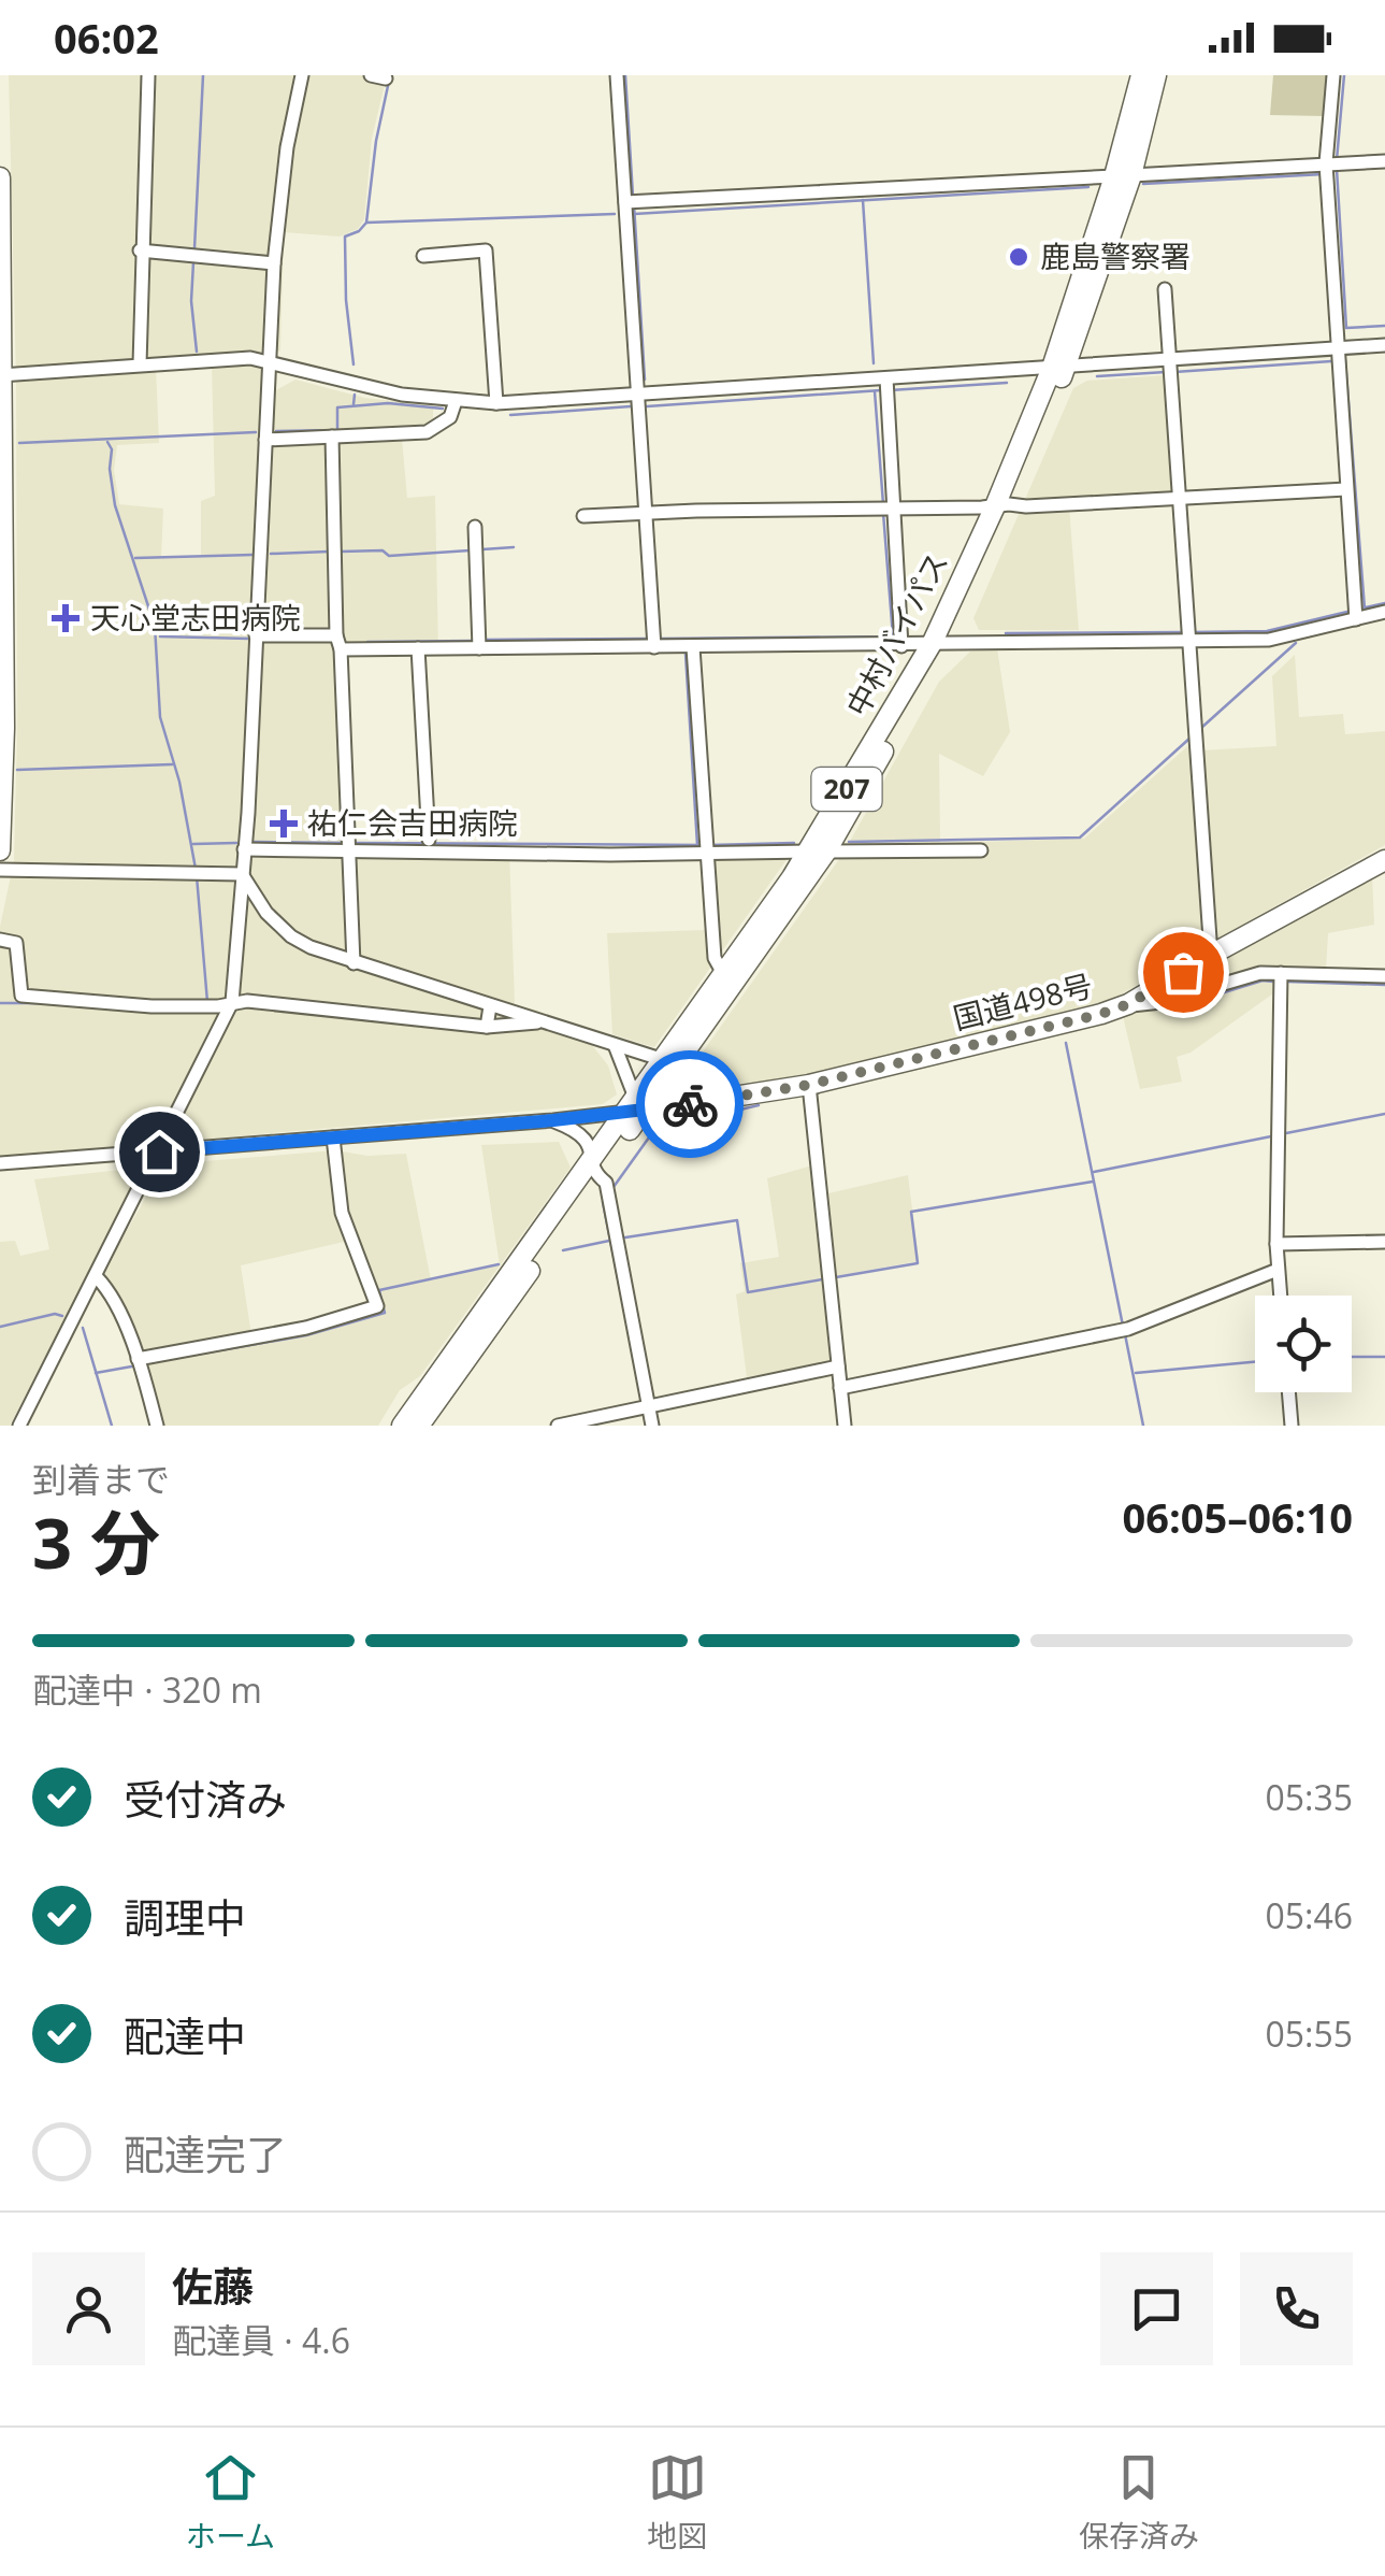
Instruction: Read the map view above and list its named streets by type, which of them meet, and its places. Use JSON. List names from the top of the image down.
{
  "streets": {
    "highway": ["中村バイパス", "207", "国道498号"]
  },
  "crossings": [
    ["中村バイパス", "国道498号"]
  ],
  "places": {
    "other": ["鹿島警察署"],
    "health": ["天心堂志田病院", "祐仁会吉田病院"]
  },
  "page": {
    "status": "06:02",
    "heading": ["3 分", "到着まで", "06:05–06:10"],
    "panel": ["佐藤", "配達員 · 4.6"],
    "bar": "配達中 · 320 m",
    "list": [
      ["受付済み", "05:35"],
      ["調理中", "05:46"],
      ["配達中", "05:55"],
      "配達完了"
    ],
    "tabs": ["ホーム", "地図", "保存済み"]
  }
}
